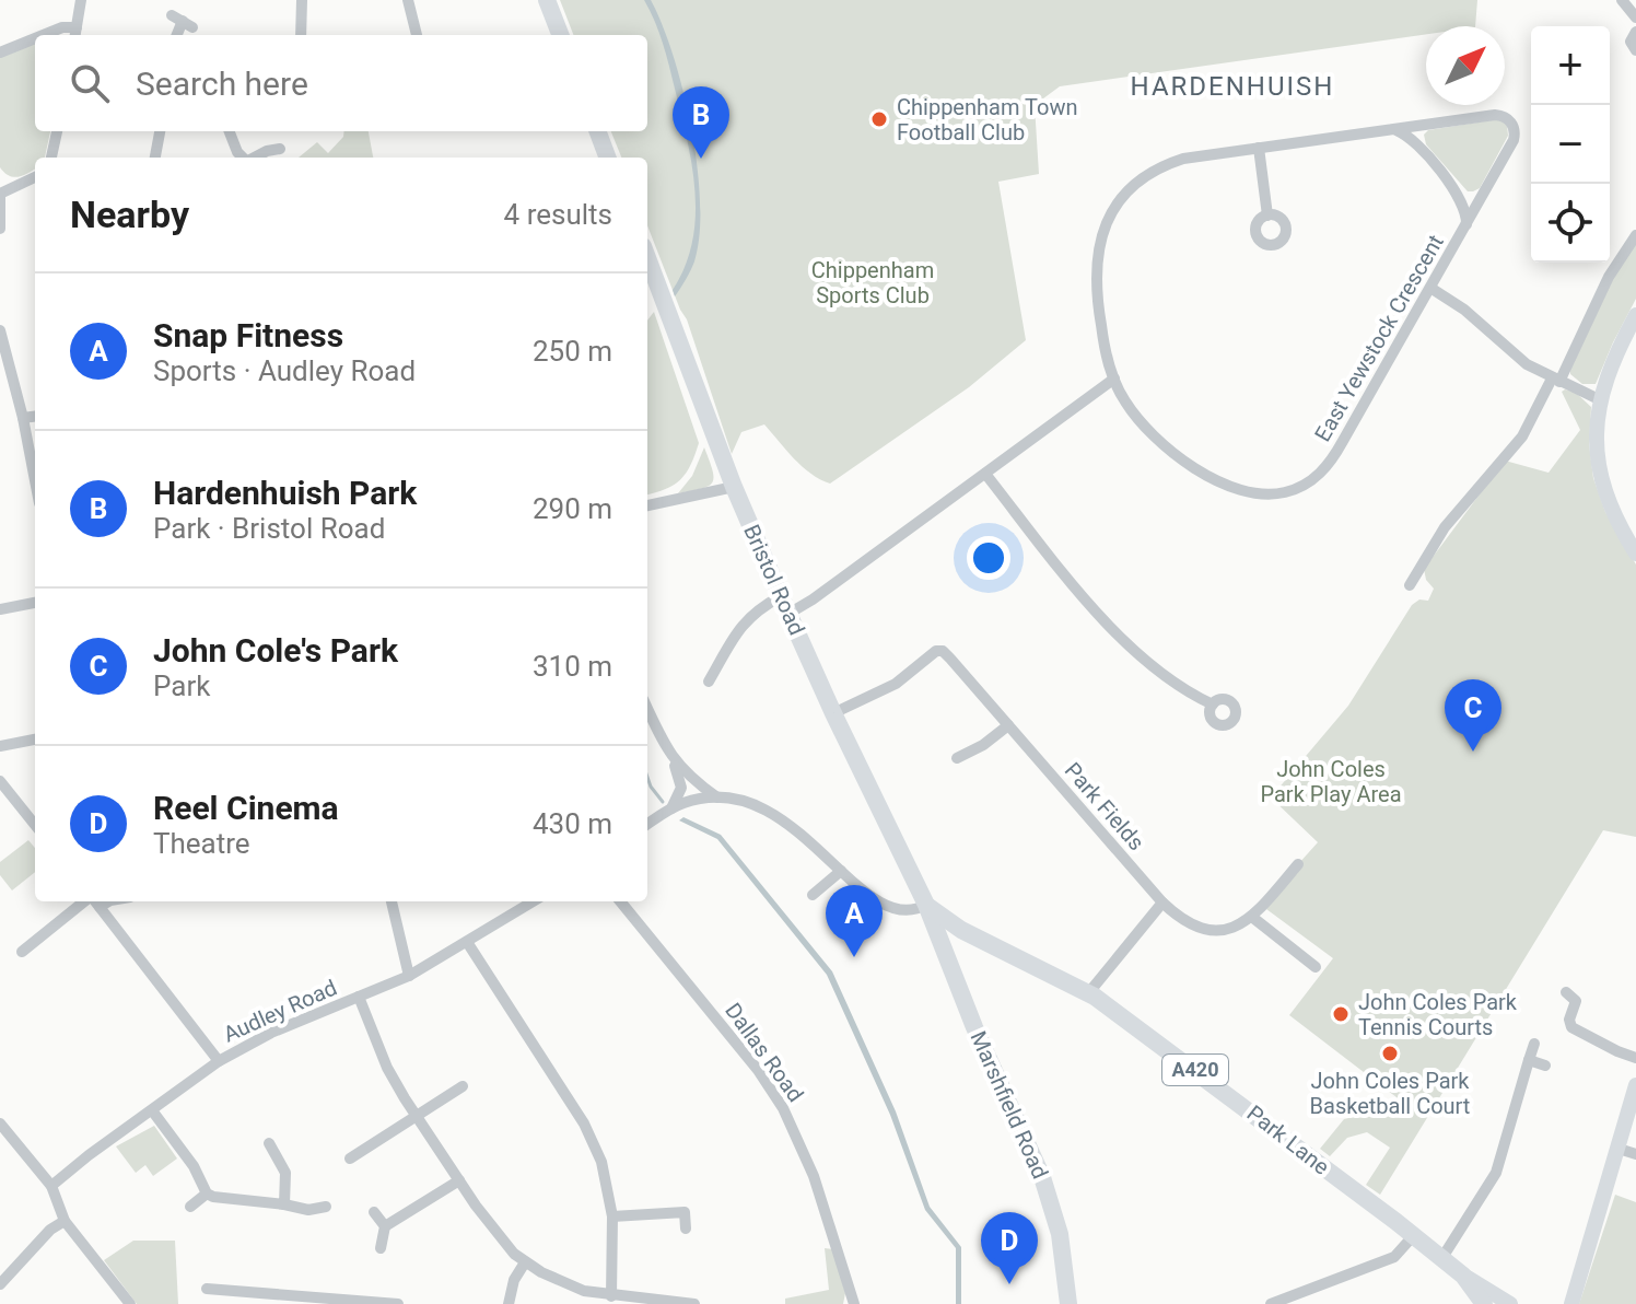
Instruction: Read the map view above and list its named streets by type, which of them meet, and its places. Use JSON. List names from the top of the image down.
{
  "streets": {
    "main road": [
      "Bristol Road",
      "A420",
      "Marshfield Road",
      "Park Lane"
    ],
    "street": [
      "East Yewstock Crescent",
      "Park Fields",
      "Audley Road",
      "Dallas Road"
    ]
  },
  "crossings": [
    ["Bristol Road", "Park Fields"],
    ["Bristol Road", "Marshfield Road"],
    ["Bristol Road", "Park Lane"],
    ["A420", "Park Lane"],
    ["Marshfield Road", "Park Lane"]
  ],
  "districts": ["HARDENHUISH"],
  "parks": ["Chippenham Sports Club", "John Coles Park Play Area"],
  "places": ["Chippenham Town Football Club", "John Coles Park Tennis Courts", "John Coles Park Basketball Court"],
  "north": "top right",
  "page": {
    "map_buttons": ["+", "−"],
    "search": "Search here",
    "pins": [
      "B",
      "C",
      "A",
      "D"
    ],
    "heading": ["Nearby", "4 results"],
    "list": [
      {
        "mark": "A",
        "name": "Snap Fitness",
        "note": "Sports · Audley Road",
        "value": "250 m"
      },
      {
        "mark": "B",
        "name": "Hardenhuish Park",
        "note": "Park · Bristol Road",
        "value": "290 m"
      },
      {
        "mark": "C",
        "name": "John Cole's Park",
        "note": "Park",
        "value": "310 m"
      },
      {
        "mark": "D",
        "name": "Reel Cinema",
        "note": "Theatre",
        "value": "430 m"
      }
    ]
  }
}
